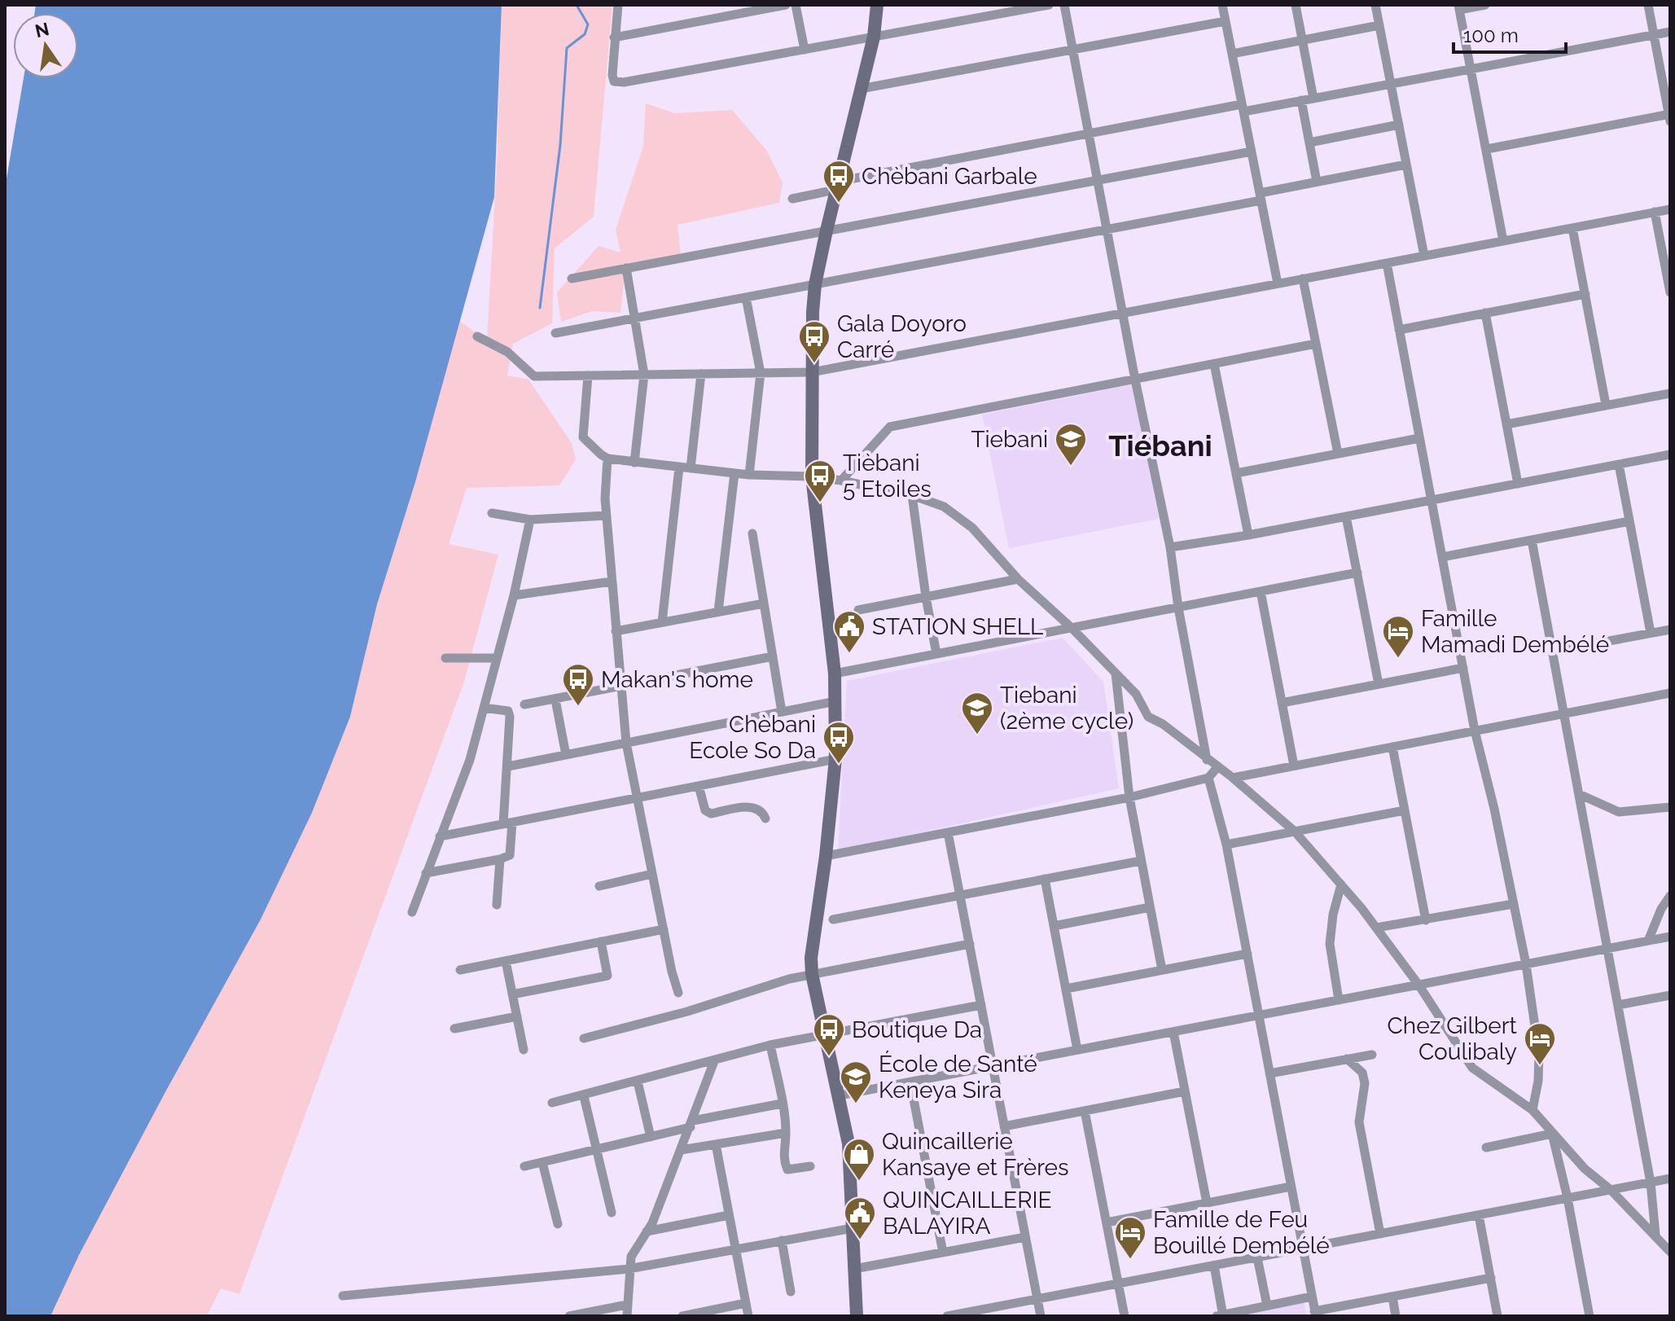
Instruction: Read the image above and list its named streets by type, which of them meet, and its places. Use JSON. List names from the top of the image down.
{
  "districts": ["Tiébani"],
  "places": {
    "bus stop": [
      "Chèbani Garbale",
      "Gala Doyoro Carré",
      "Tièbani 5 Etoiles",
      "Makan's home",
      "Chèbani Ecole So Da",
      "Boutique Da"
    ],
    "school or university": ["Tiebani", "Tiebani (2ème cycle)", "École de Santé Keneya Sira"],
    "public building": ["STATION SHELL", "QUINCAILLERIE BALAYIRA"],
    "hotel": ["Famille Mamadi Dembélé", "Chez Gilbert Coulibaly", "Famille de Feu Bouillé Dembélé"],
    "shop": ["Quincaillerie Kansaye et Frères"]
  },
  "scale_bar": "100 m",
  "north": "top"
}
